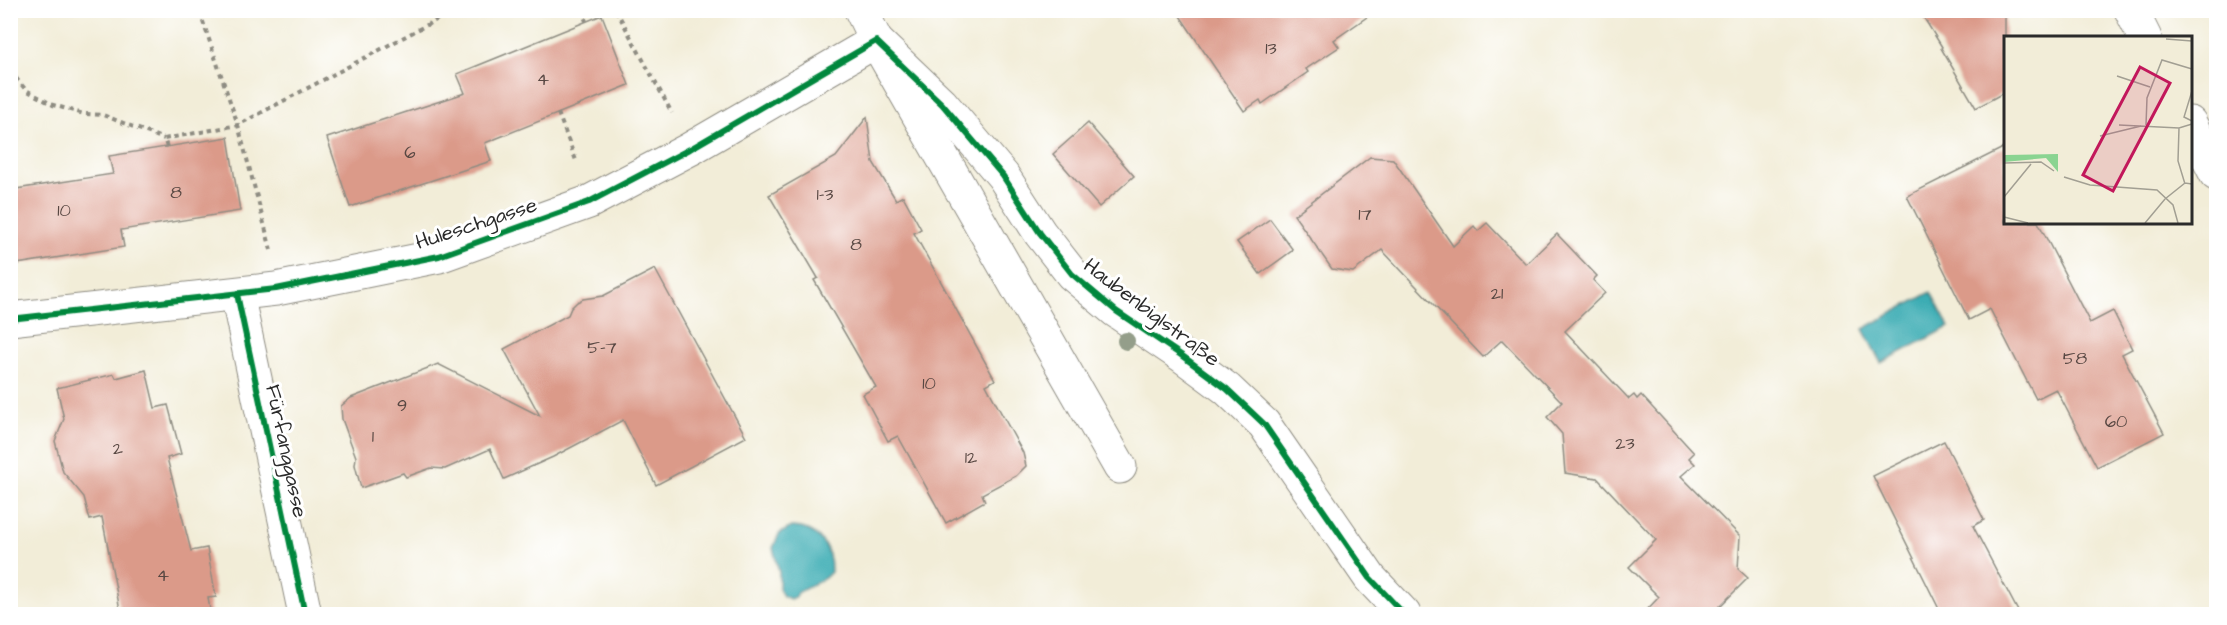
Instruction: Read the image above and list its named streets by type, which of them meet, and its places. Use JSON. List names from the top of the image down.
{
  "streets": {
    "street": ["Huleschgasse", "Haubenbiglstraße", "Fürfanggasse"]
  },
  "crossings": [
    ["Huleschgasse", "Haubenbiglstraße"],
    ["Huleschgasse", "Fürfanggasse"]
  ],
  "house_numbers": [
    "13",
    "4",
    "6",
    "8",
    "1-3",
    "10",
    "17",
    "8",
    "21",
    "5-7",
    "58",
    "10",
    "9",
    "60",
    "1",
    "23",
    "2",
    "12",
    "4"
  ]
}
